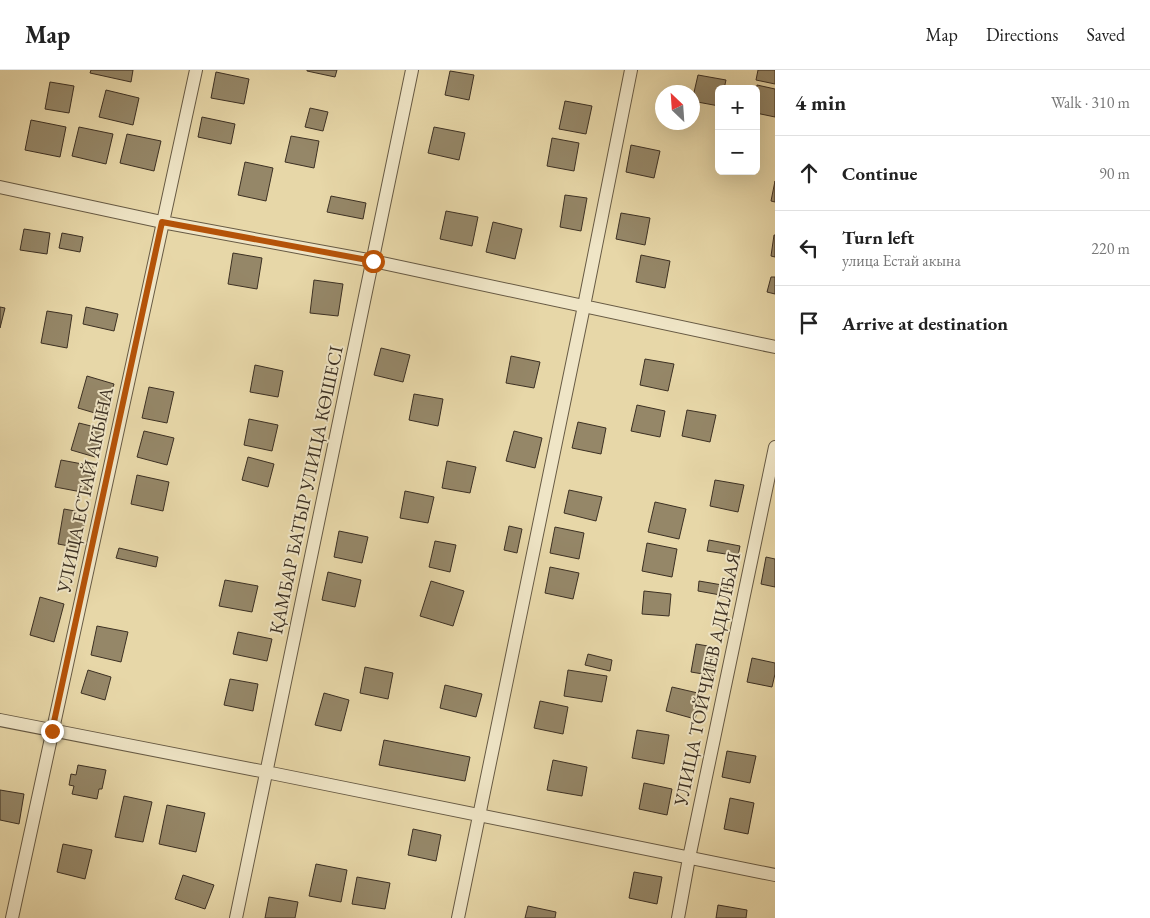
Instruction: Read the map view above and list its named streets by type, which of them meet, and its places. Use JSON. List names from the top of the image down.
{
  "streets": {
    "street": ["УЛИЦА ЕСТАЙ АКЫНА", "ҚАМБАР БАТЫР УЛИЦА КӨШЕСІ", "УЛИЦА ТОЙЧИЕВ АДИЛБАЯ"]
  },
  "north": "top left",
  "page": {
    "header": "Map",
    "nav": ["Map", "Directions", "Saved"],
    "heading": ["4 min", "Walk · 310 m"],
    "map_buttons": ["+", "−"],
    "list": [
      ["Continue", "90 m"],
      ["Turn left", "улица Естай акына", "220 m"],
      "Arrive at destination"
    ]
  }
}
